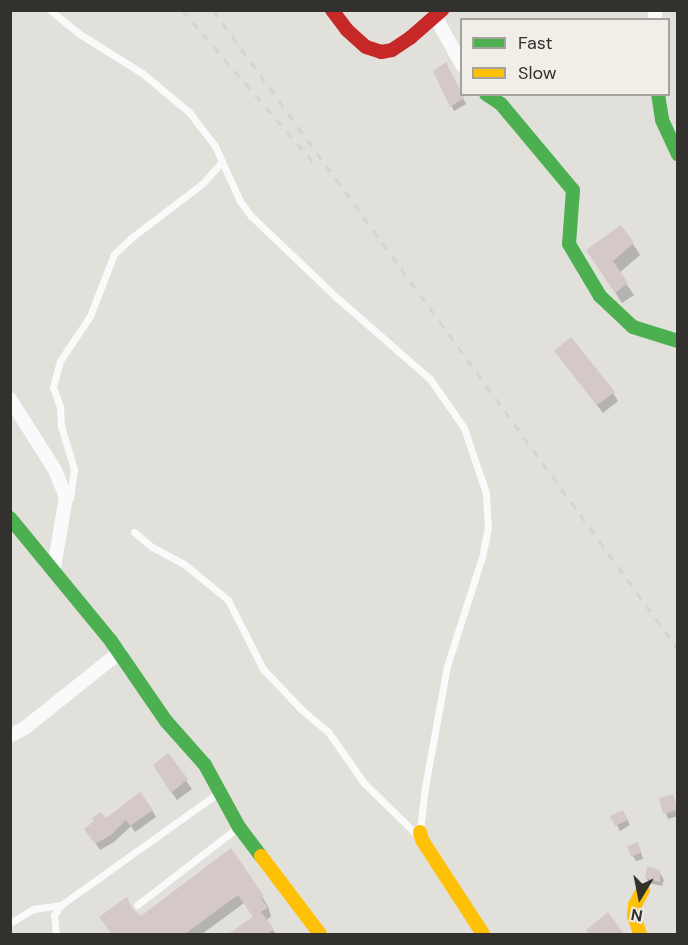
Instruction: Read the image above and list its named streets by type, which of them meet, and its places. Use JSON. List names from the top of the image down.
{
  "legend": ["Fast", "Slow"],
  "north": "bottom"
}
